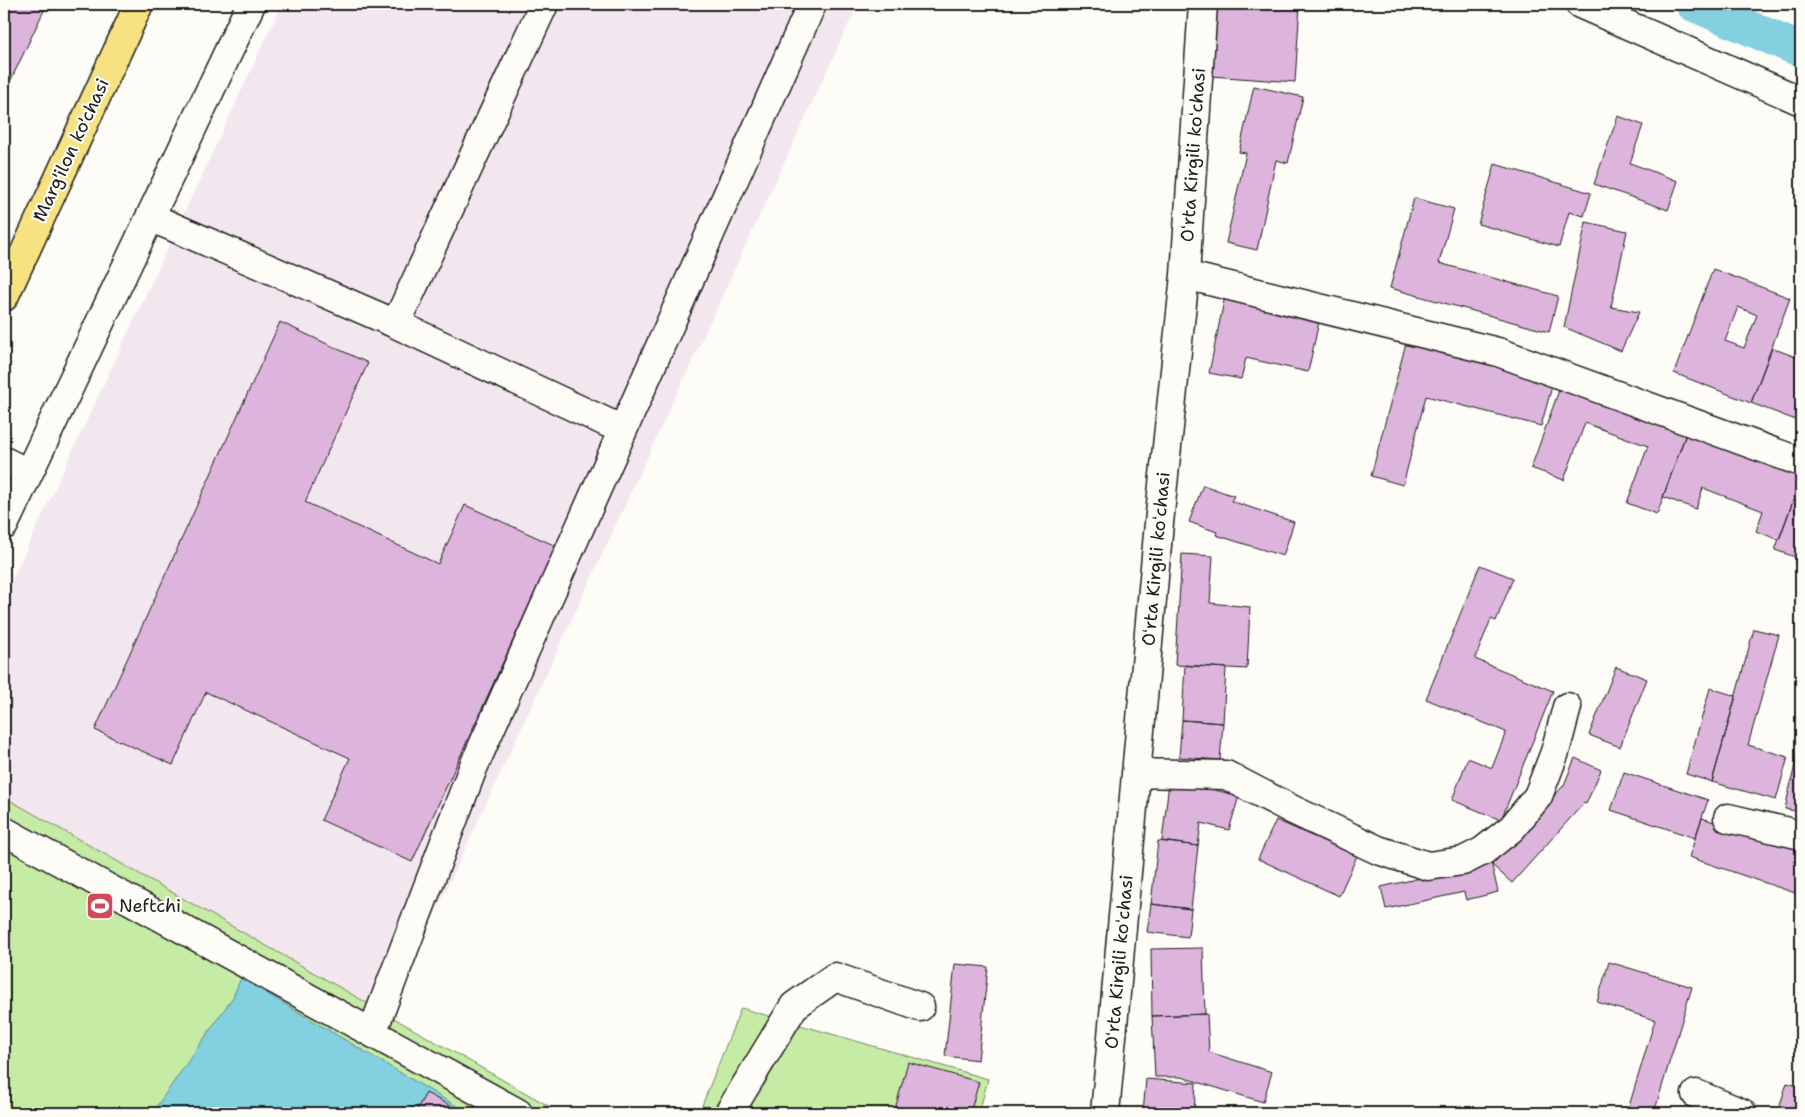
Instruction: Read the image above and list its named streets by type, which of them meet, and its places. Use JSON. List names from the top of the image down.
{
  "streets": {
    "main road": ["Marg'ilon ko'chasi"],
    "street": ["Oʻrta Kirgili koʻchasi"]
  },
  "places": {
    "sports": ["Neftchi"]
  }
}
